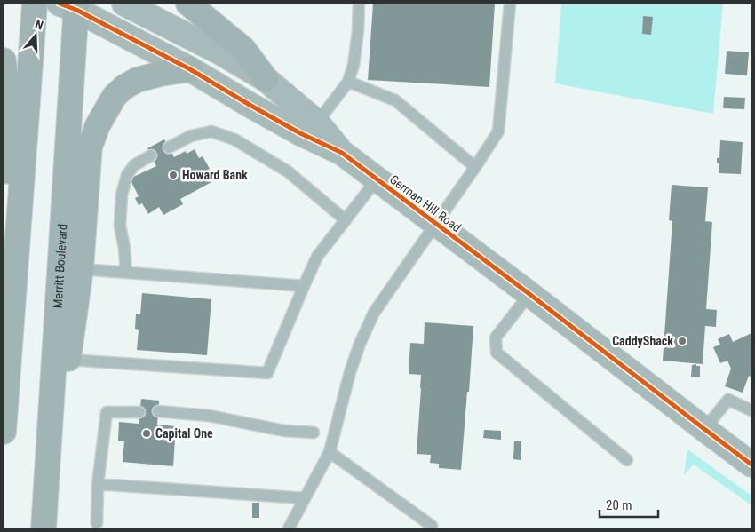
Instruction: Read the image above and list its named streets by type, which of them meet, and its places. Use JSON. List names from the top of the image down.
{
  "streets": {
    "main road": ["Merritt Boulevard"],
    "street": ["German Hill Road"]
  },
  "crossings": [
    ["German Hill Road", "Merritt Boulevard"]
  ],
  "places": ["Howard Bank", "CaddyShack", "Capital One"],
  "scale_bar": "20 m",
  "north": "top"
}
